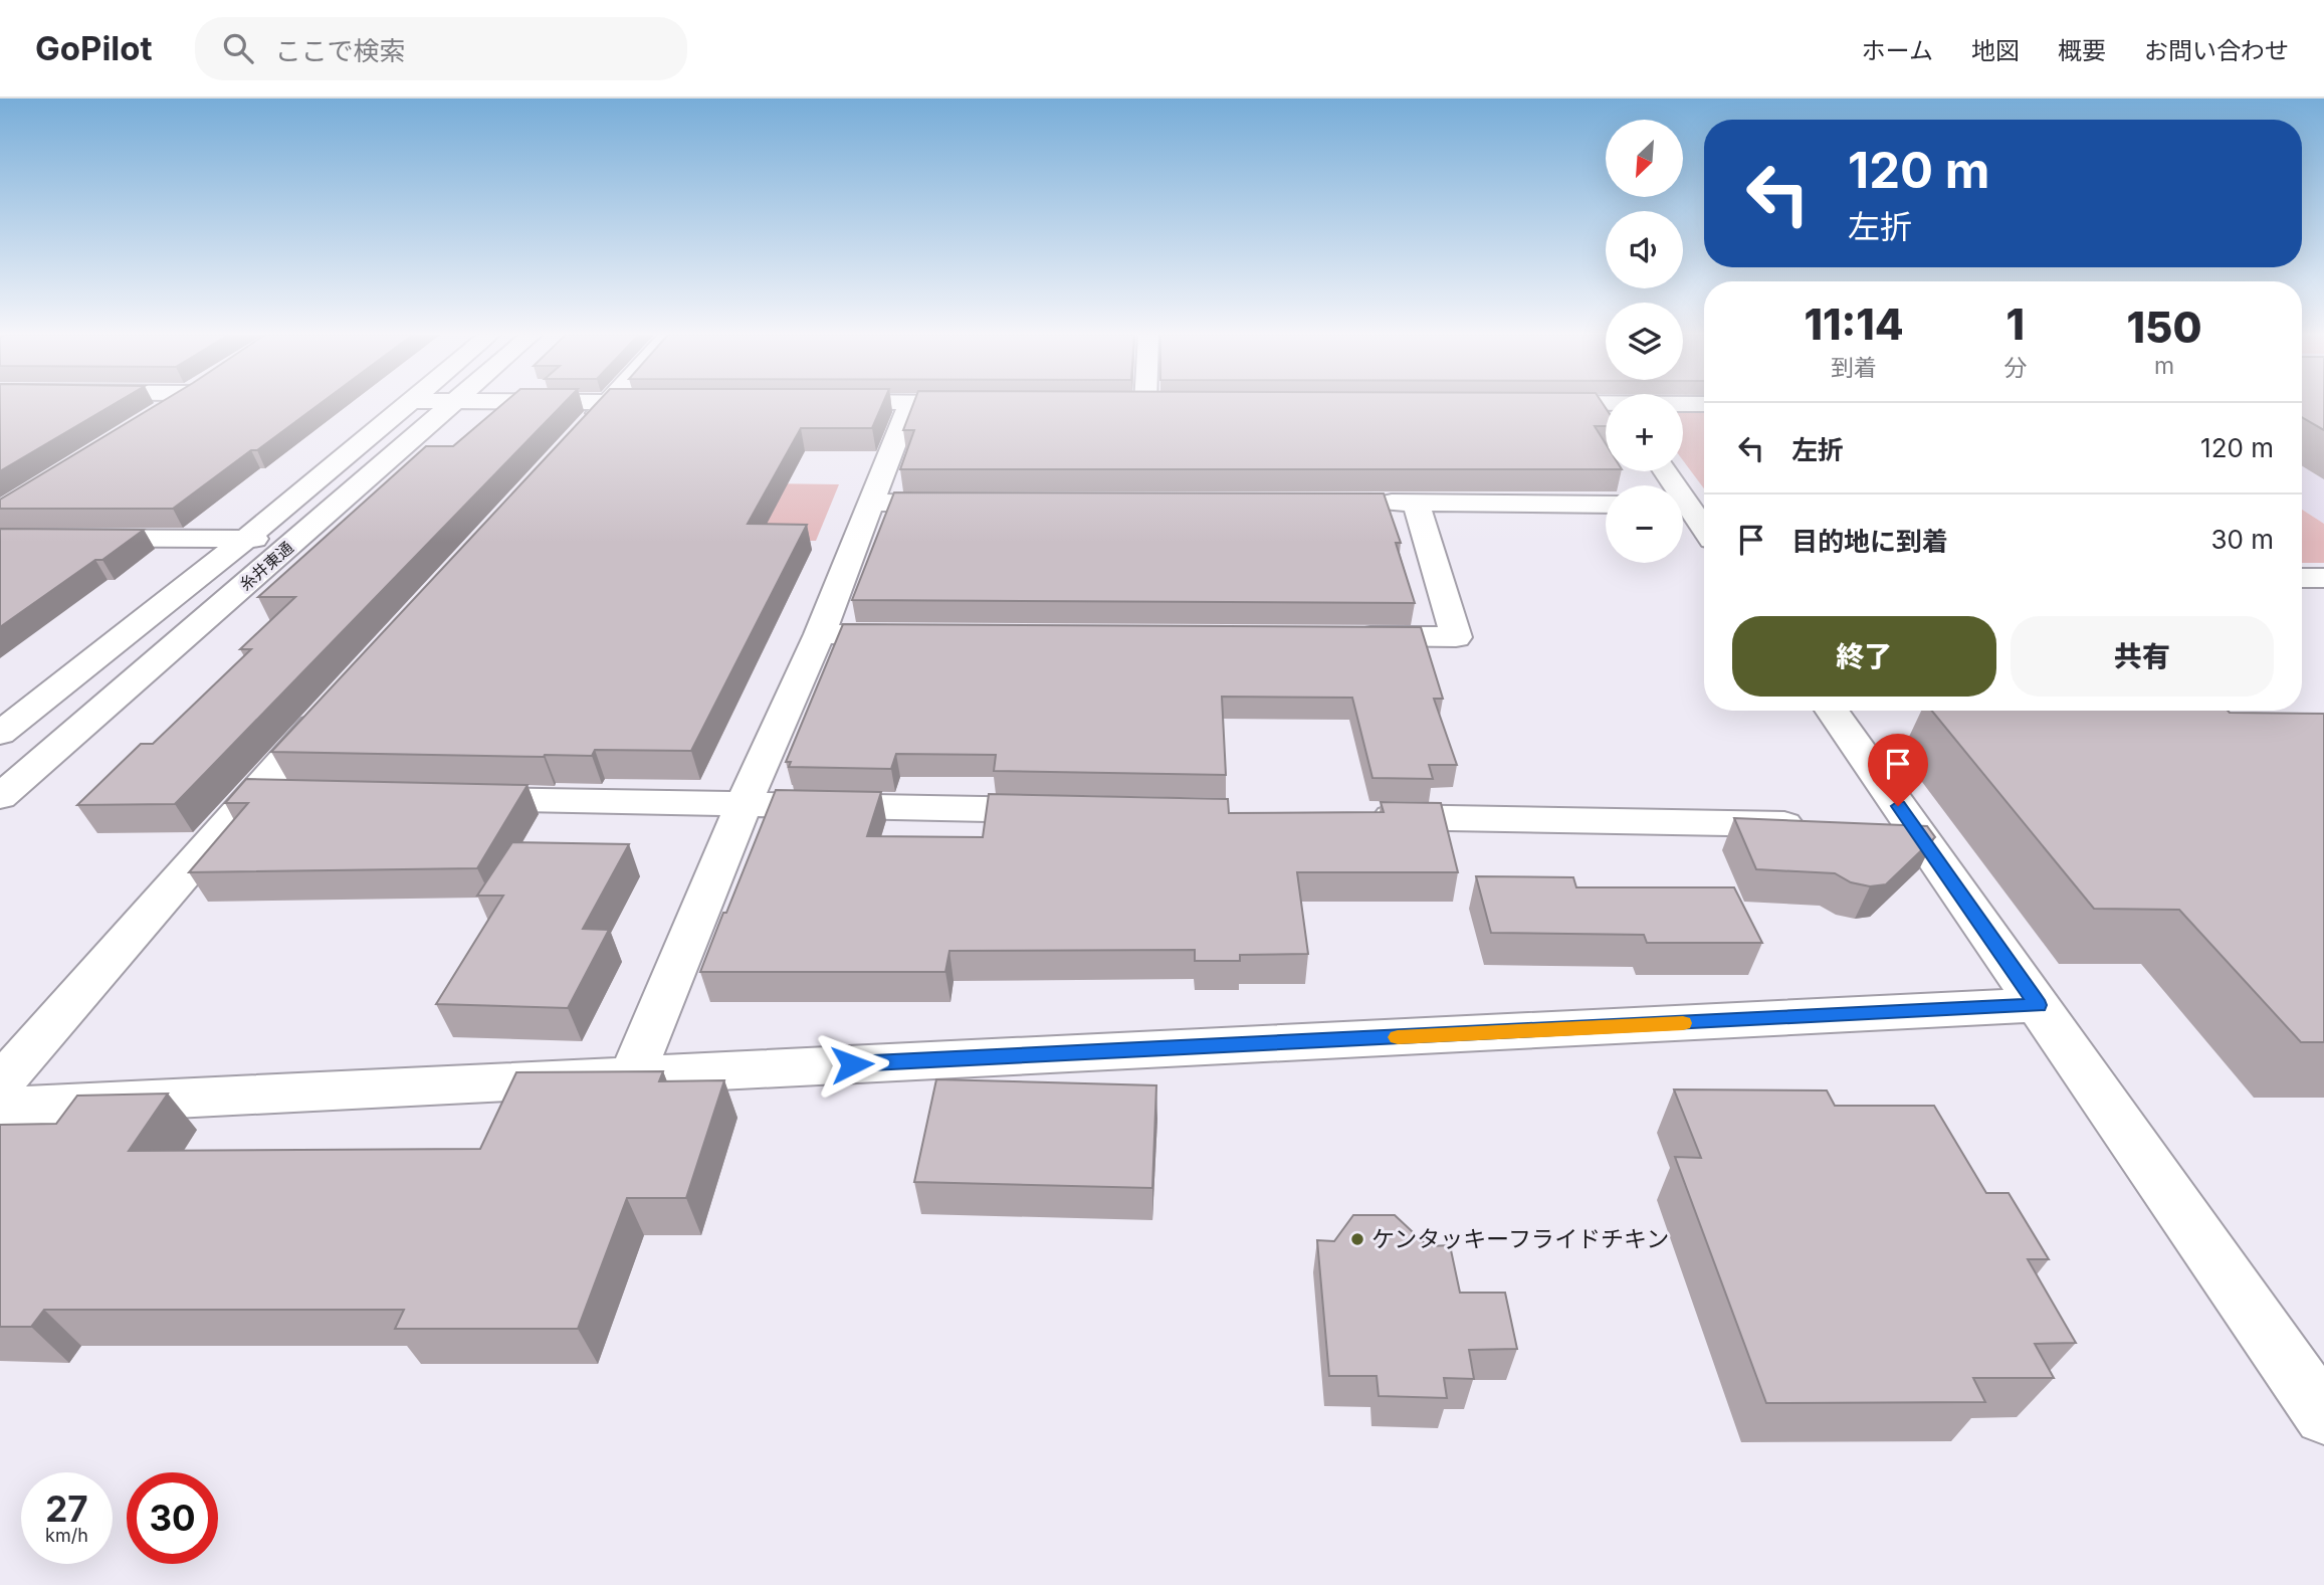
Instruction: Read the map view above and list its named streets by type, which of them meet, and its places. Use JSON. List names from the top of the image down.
{
  "streets": {
    "street": ["糸井東通"]
  },
  "places": ["ケンタッキーフライドチキン"],
  "north": "bottom left",
  "page": {
    "header": "GoPilot",
    "search": "ここで検索",
    "nav": [
      "ホーム",
      "地図",
      "概要",
      "お問い合わせ"
    ],
    "map_buttons": ["+", "−"],
    "turn": ["120 m", "左折"],
    "eta": [
      "11:14",
      "到着",
      "1",
      "分",
      "150",
      "m"
    ],
    "list": [
      {
        "name": "左折",
        "value": "120 m"
      },
      {
        "name": "目的地に到着",
        "value": "30 m"
      }
    ],
    "buttons": ["終了", "共有"],
    "speed": "27 km/h",
    "limit": "30"
  }
}
